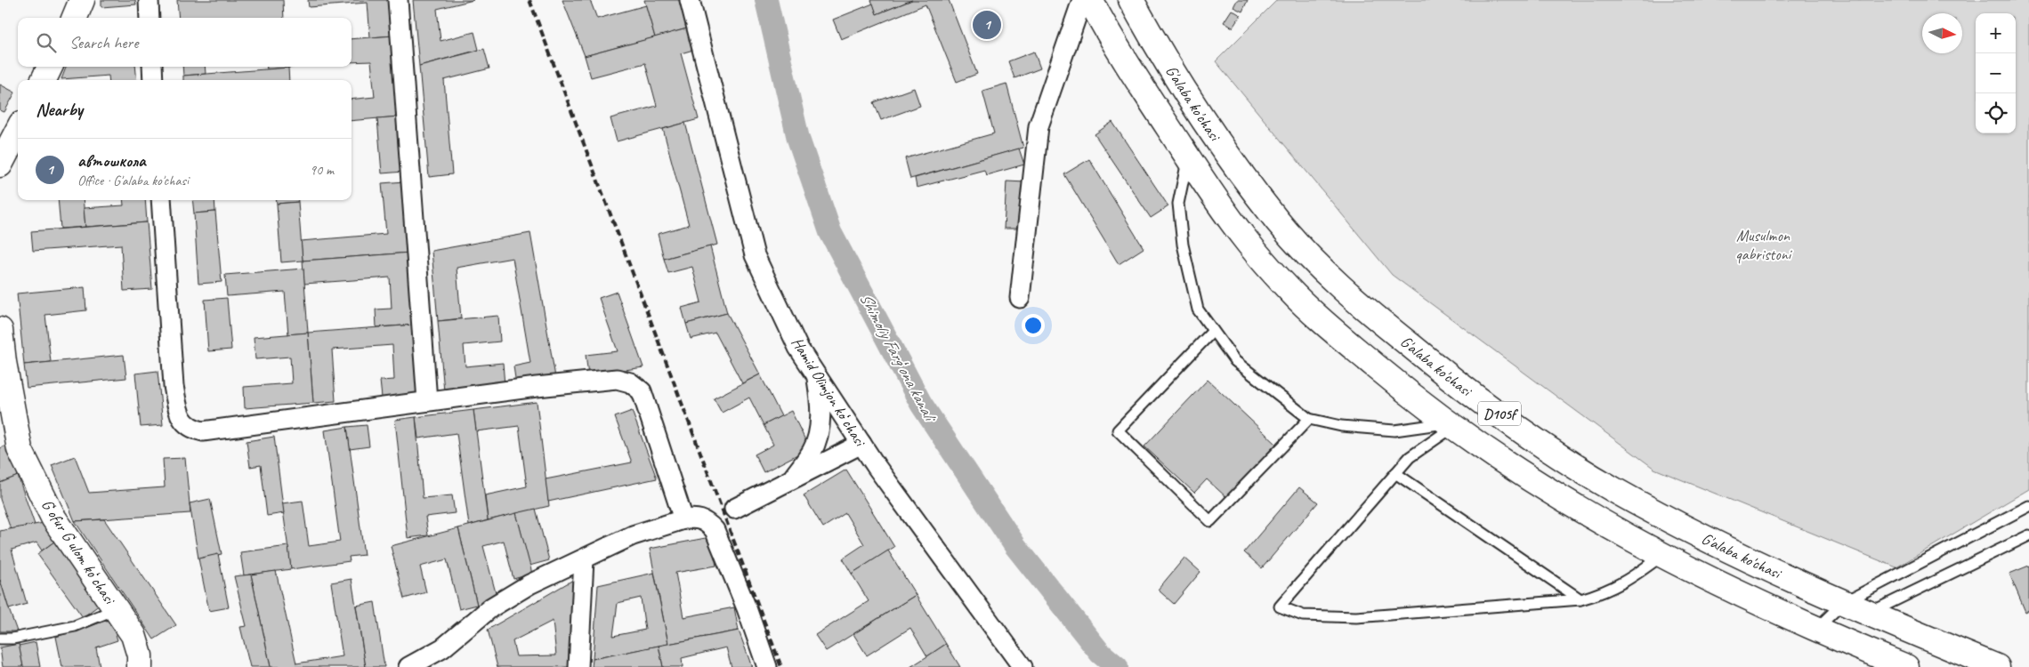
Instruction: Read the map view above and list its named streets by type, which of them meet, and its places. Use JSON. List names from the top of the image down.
{
  "streets": {
    "main road": ["G'alaba ko'chasi", "D105f", "Gʻofur Gʻulom koʻchasi"],
    "street": ["Hamid Olimjon koʻchasi"]
  },
  "water": ["Shimoliy Fargʻona kanali"],
  "parks": ["Musulmon qabristoni"],
  "north": "right",
  "page": {
    "pins": "1",
    "map_buttons": ["+", "−"],
    "search": "Search here",
    "heading": "Nearby",
    "list": [
      {
        "mark": "1",
        "name": "автошкола",
        "note": "Office · G'alaba ko'chasi",
        "value": "90 m"
      }
    ]
  }
}
